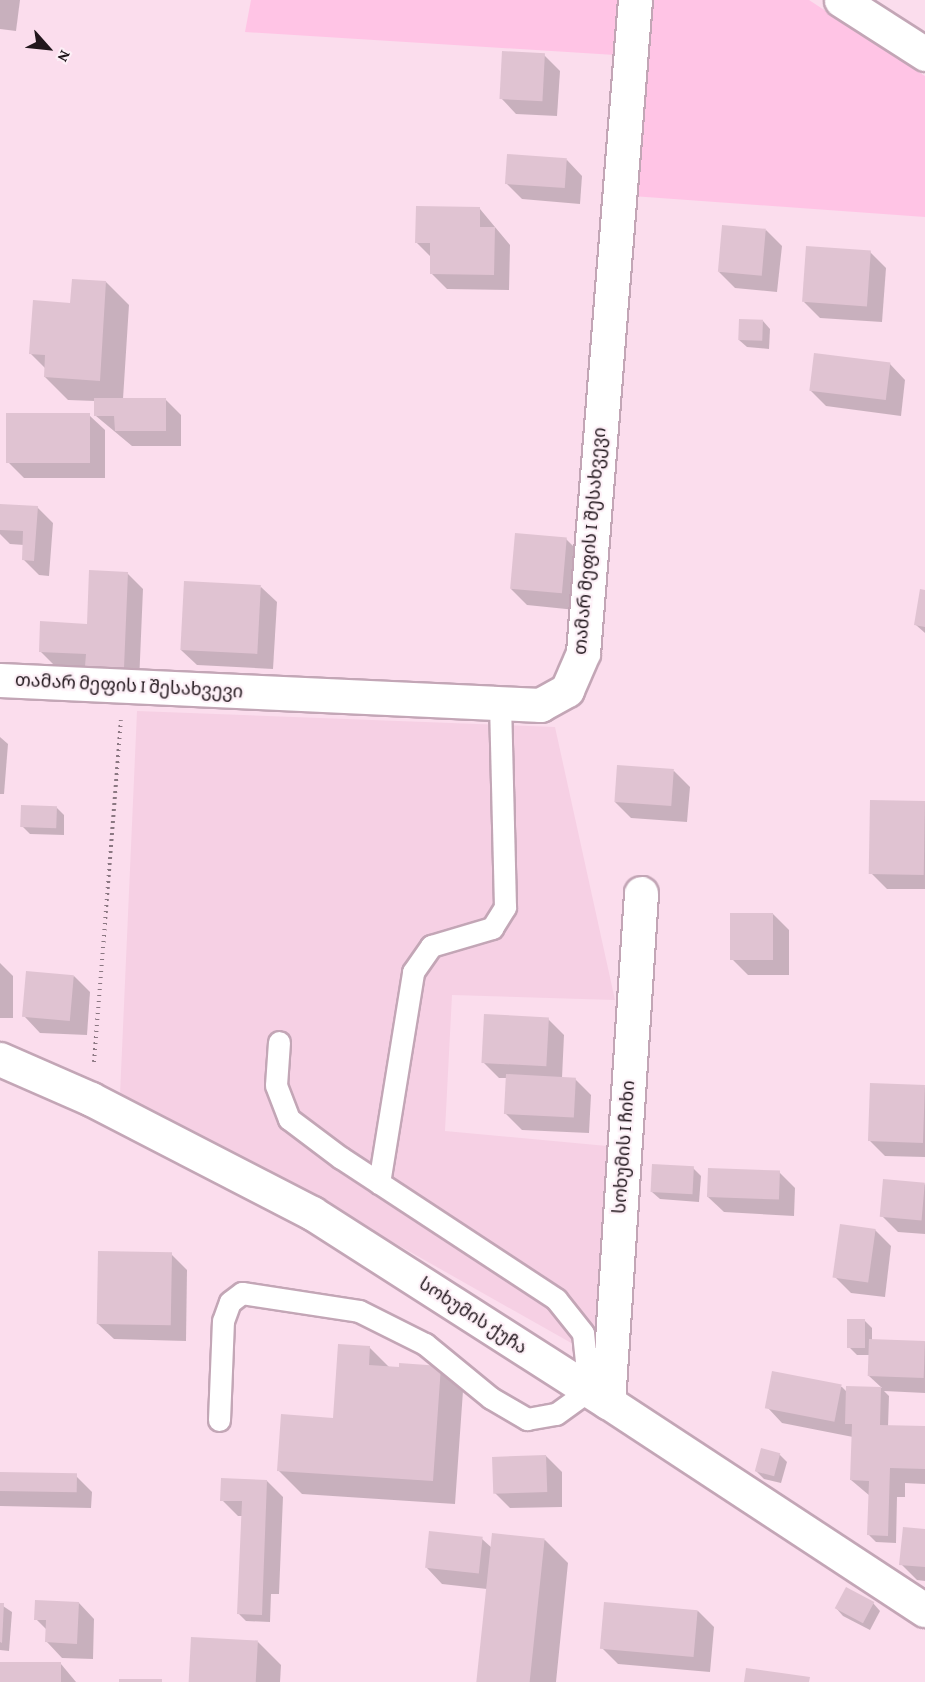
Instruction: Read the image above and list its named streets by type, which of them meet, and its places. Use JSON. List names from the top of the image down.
{
  "streets": {
    "street": ["თამარ მეფის I შესახვევი", "სოხუმის I ჩიხი", "სოხუმის ქუჩა"]
  },
  "crossings": [
    ["სოხუმის I ჩიხი", "სოხუმის ქუჩა"]
  ],
  "north": "bottom right"
}
